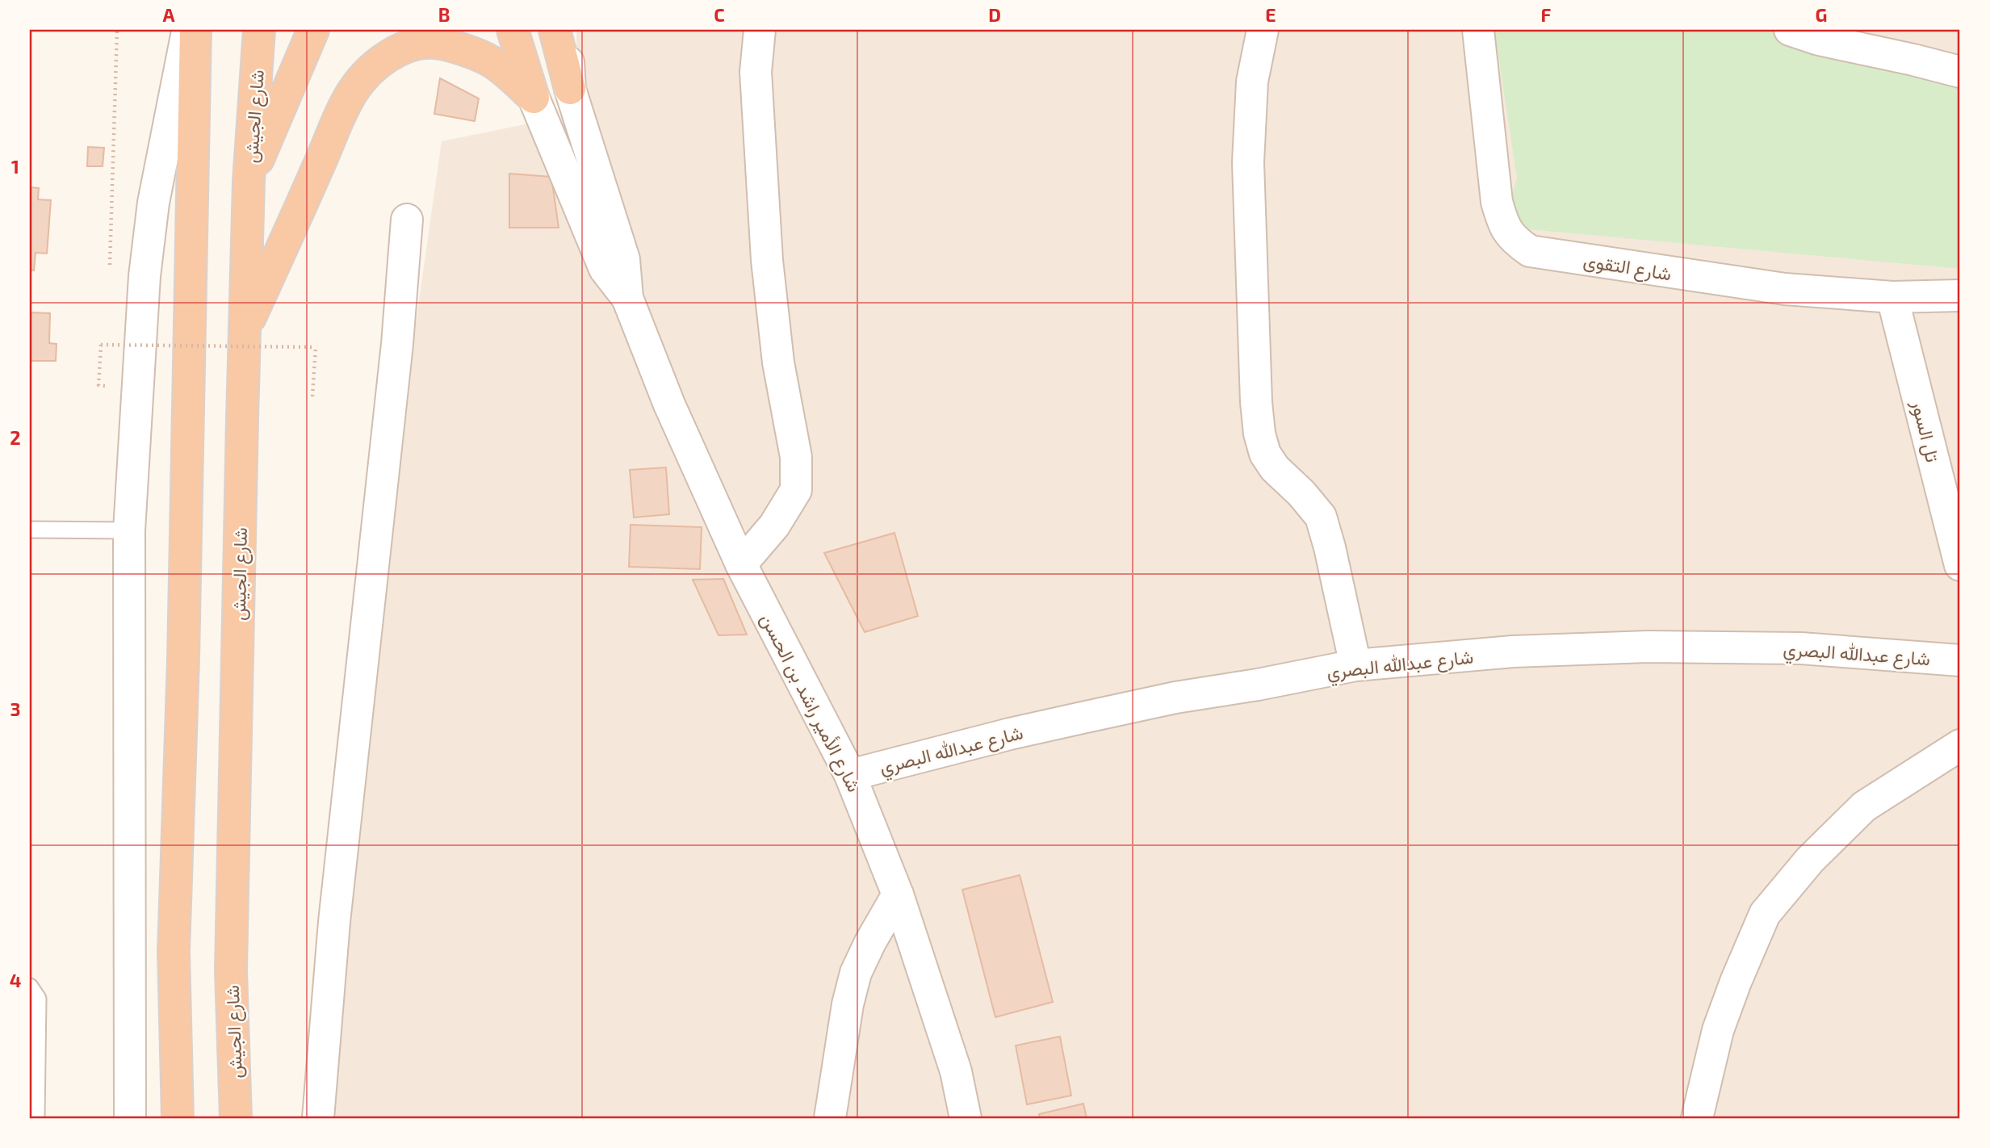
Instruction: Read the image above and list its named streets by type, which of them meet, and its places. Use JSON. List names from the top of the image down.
{
  "streets": {
    "highway": ["شارع الجيش"],
    "street": [
      "شارع التقوى",
      "تل السور",
      "شارع عبدالله البصري",
      "شارع الأمير راشد بن الحسن"
    ]
  },
  "crossings": [
    ["شارع التقوى", "تل السور"],
    ["شارع عبدالله البصري", "شارع الأمير راشد بن الحسن"]
  ],
  "grid": {
    "columns": [
      "A",
      "B",
      "C",
      "D",
      "E",
      "F",
      "G"
    ],
    "rows": [
      "1",
      "2",
      "3",
      "4"
    ]
  }
}
